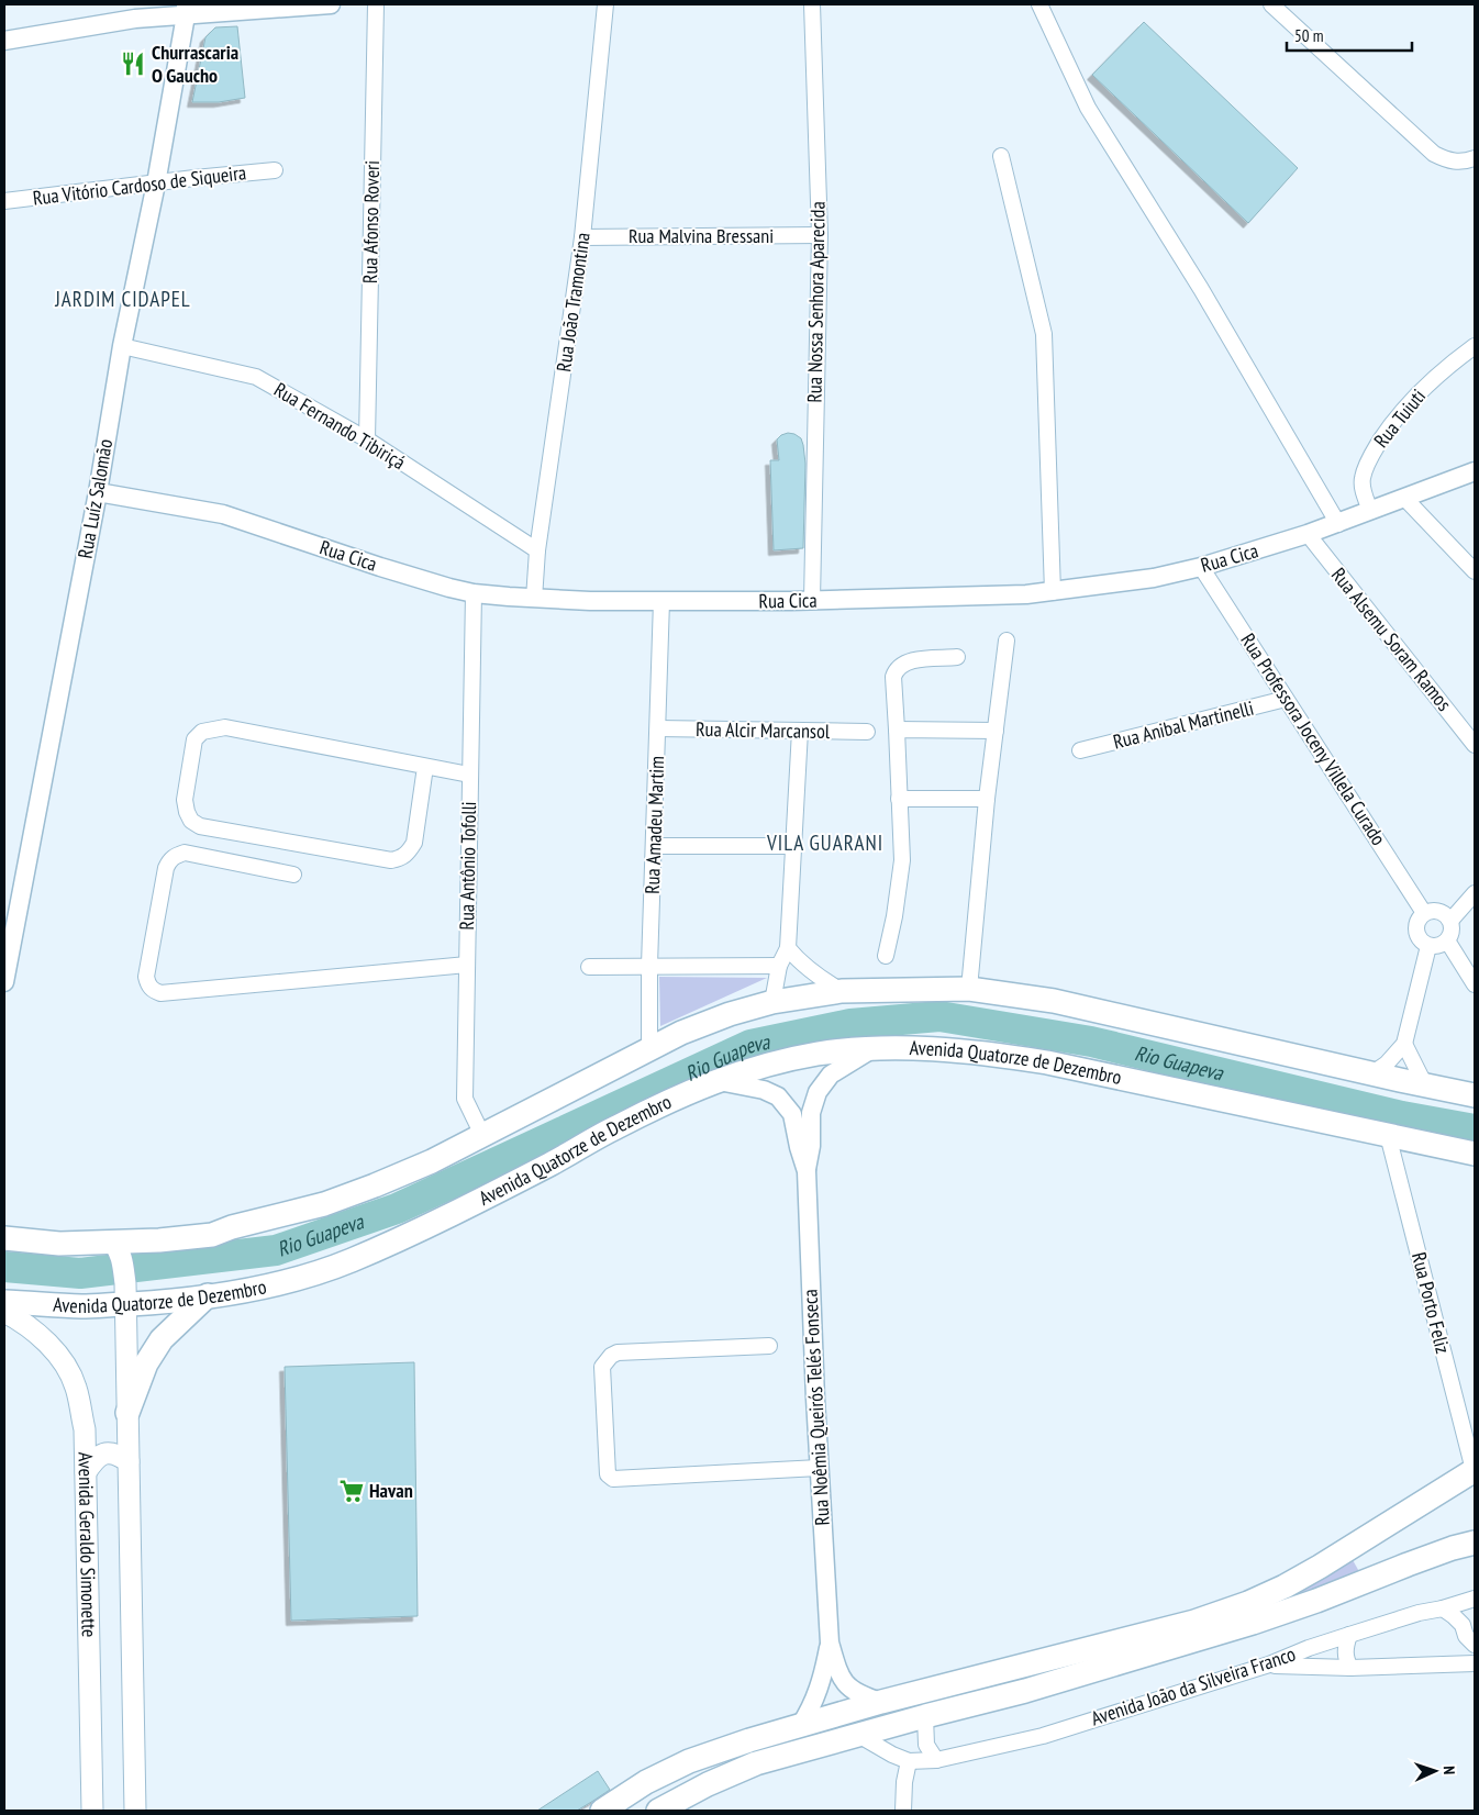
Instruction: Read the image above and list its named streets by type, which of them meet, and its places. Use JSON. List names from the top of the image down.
{
  "streets": {
    "main road": ["Avenida Quatorze de Dezembro", "Avenida Geraldo Simonette"],
    "street": [
      "Rua Vitório Cardoso de Siqueira",
      "Rua Afonso Roveri",
      "Rua Malvina Bressani",
      "Rua João Tramontina",
      "Rua Nossa Senhora Aparecida",
      "Rua Tuiuti",
      "Rua Fernando Tibiriçá",
      "Rua Luíz Salomão",
      "Rua Cica",
      "Rua Alsemu Soram Ramos",
      "Rua Anibal Martinelli",
      "Rua Alcir Marcansol",
      "Rua Professora Joceny Villela Curado",
      "Rua Amadeu Martim",
      "Rua Antônio Tofolli",
      "Rua Porto Feliz",
      "Rua Noêmia Queirós Telés Fonseca",
      "Avenida João da Silveira Franco"
    ]
  },
  "crossings": [
    ["Rua Vitório Cardoso de Siqueira", "Rua Luíz Salomão"],
    ["Rua Afonso Roveri", "Rua Fernando Tibiriçá"],
    ["Rua Malvina Bressani", "Rua João Tramontina"],
    ["Rua Malvina Bressani", "Rua Nossa Senhora Aparecida"],
    ["Rua João Tramontina", "Rua Fernando Tibiriçá"],
    ["Rua João Tramontina", "Rua Cica"],
    ["Rua Nossa Senhora Aparecida", "Rua Cica"],
    ["Rua Tuiuti", "Rua Cica"],
    ["Rua Fernando Tibiriçá", "Rua Luíz Salomão"],
    ["Rua Luíz Salomão", "Rua Cica"],
    ["Rua Cica", "Rua Alsemu Soram Ramos"],
    ["Rua Cica", "Rua Professora Joceny Villela Curado"],
    ["Rua Cica", "Rua Amadeu Martim"],
    ["Rua Cica", "Rua Antônio Tofolli"],
    ["Rua Anibal Martinelli", "Rua Professora Joceny Villela Curado"],
    ["Rua Alcir Marcansol", "Rua Amadeu Martim"],
    ["Avenida Quatorze de Dezembro", "Rua Porto Feliz"],
    ["Avenida Quatorze de Dezembro", "Rua Noêmia Queirós Telés Fonseca"]
  ],
  "districts": ["JARDIM CIDAPEL", "VILA GUARANI"],
  "water": ["Rio Guapeva"],
  "places": {
    "restaurant": ["Churrascaria O Gaucho"],
    "supermarket": ["Havan"]
  },
  "scale_bar": "50 m",
  "north": "right"
}
